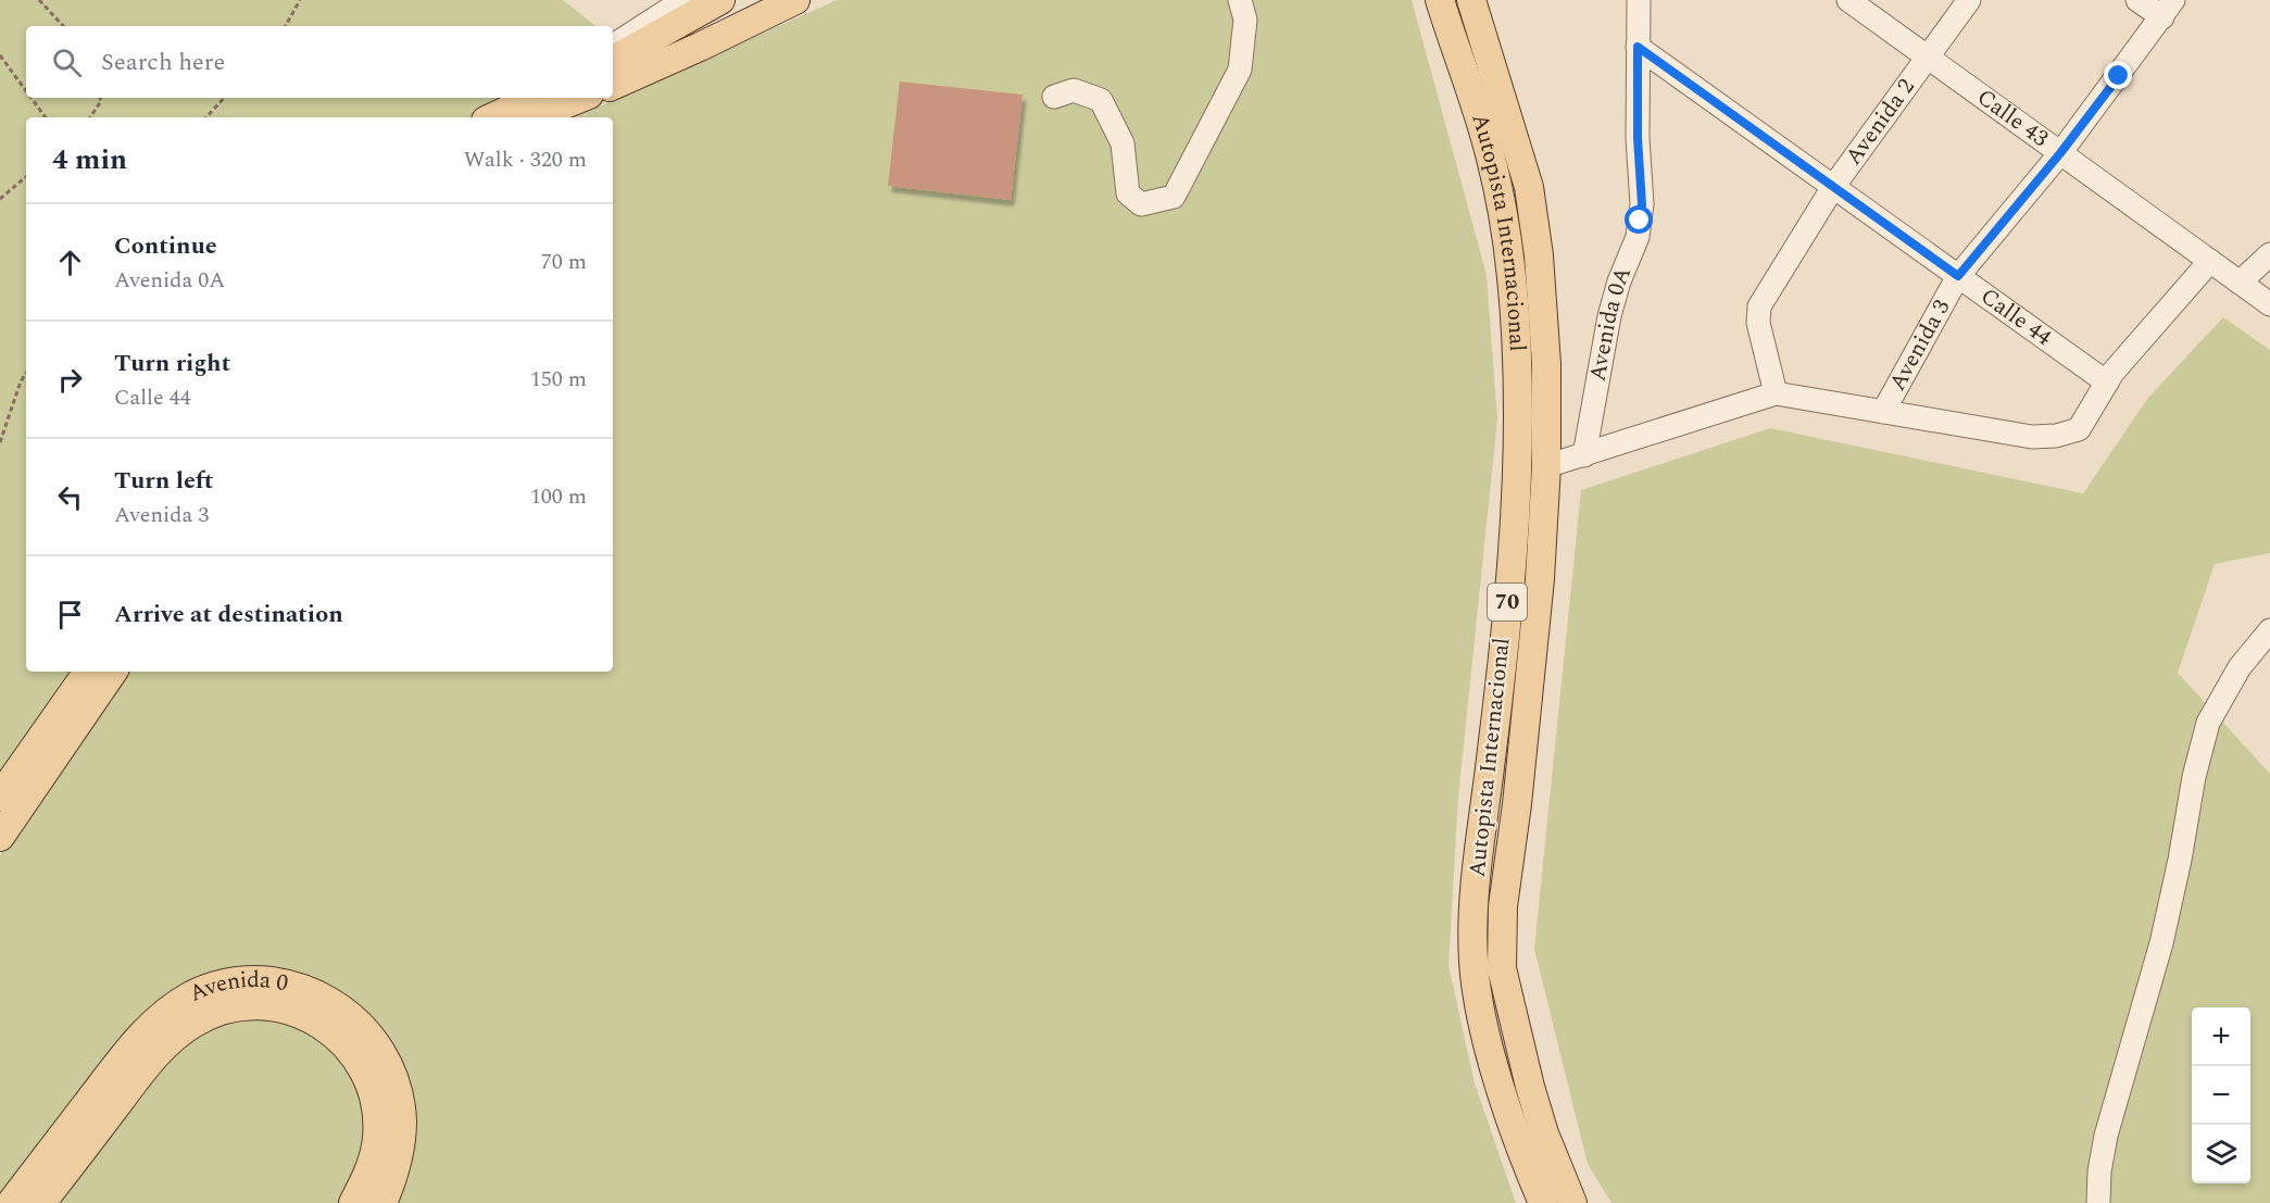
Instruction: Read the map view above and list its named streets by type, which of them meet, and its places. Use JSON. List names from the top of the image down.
{
  "streets": {
    "main road": ["Autopista Internacional", "70", "Avenida 0"],
    "street": [
      "Calle 43",
      "Avenida 2",
      "Calle 44",
      "Avenida 0A",
      "Avenida 3"
    ]
  },
  "crossings": [
    ["Calle 43", "Avenida 2"],
    ["Calle 43", "Avenida 3"],
    ["Avenida 2", "Calle 44"],
    ["Calle 44", "Avenida 0A"],
    ["Calle 44", "Avenida 3"]
  ],
  "page": {
    "search": "Search here",
    "heading": ["4 min", "Walk · 320 m"],
    "list": [
      ["Continue", "Avenida 0A", "70 m"],
      ["Turn right", "Calle 44", "150 m"],
      ["Turn left", "Avenida 3", "100 m"],
      "Arrive at destination"
    ],
    "map_buttons": ["+", "−"]
  }
}
